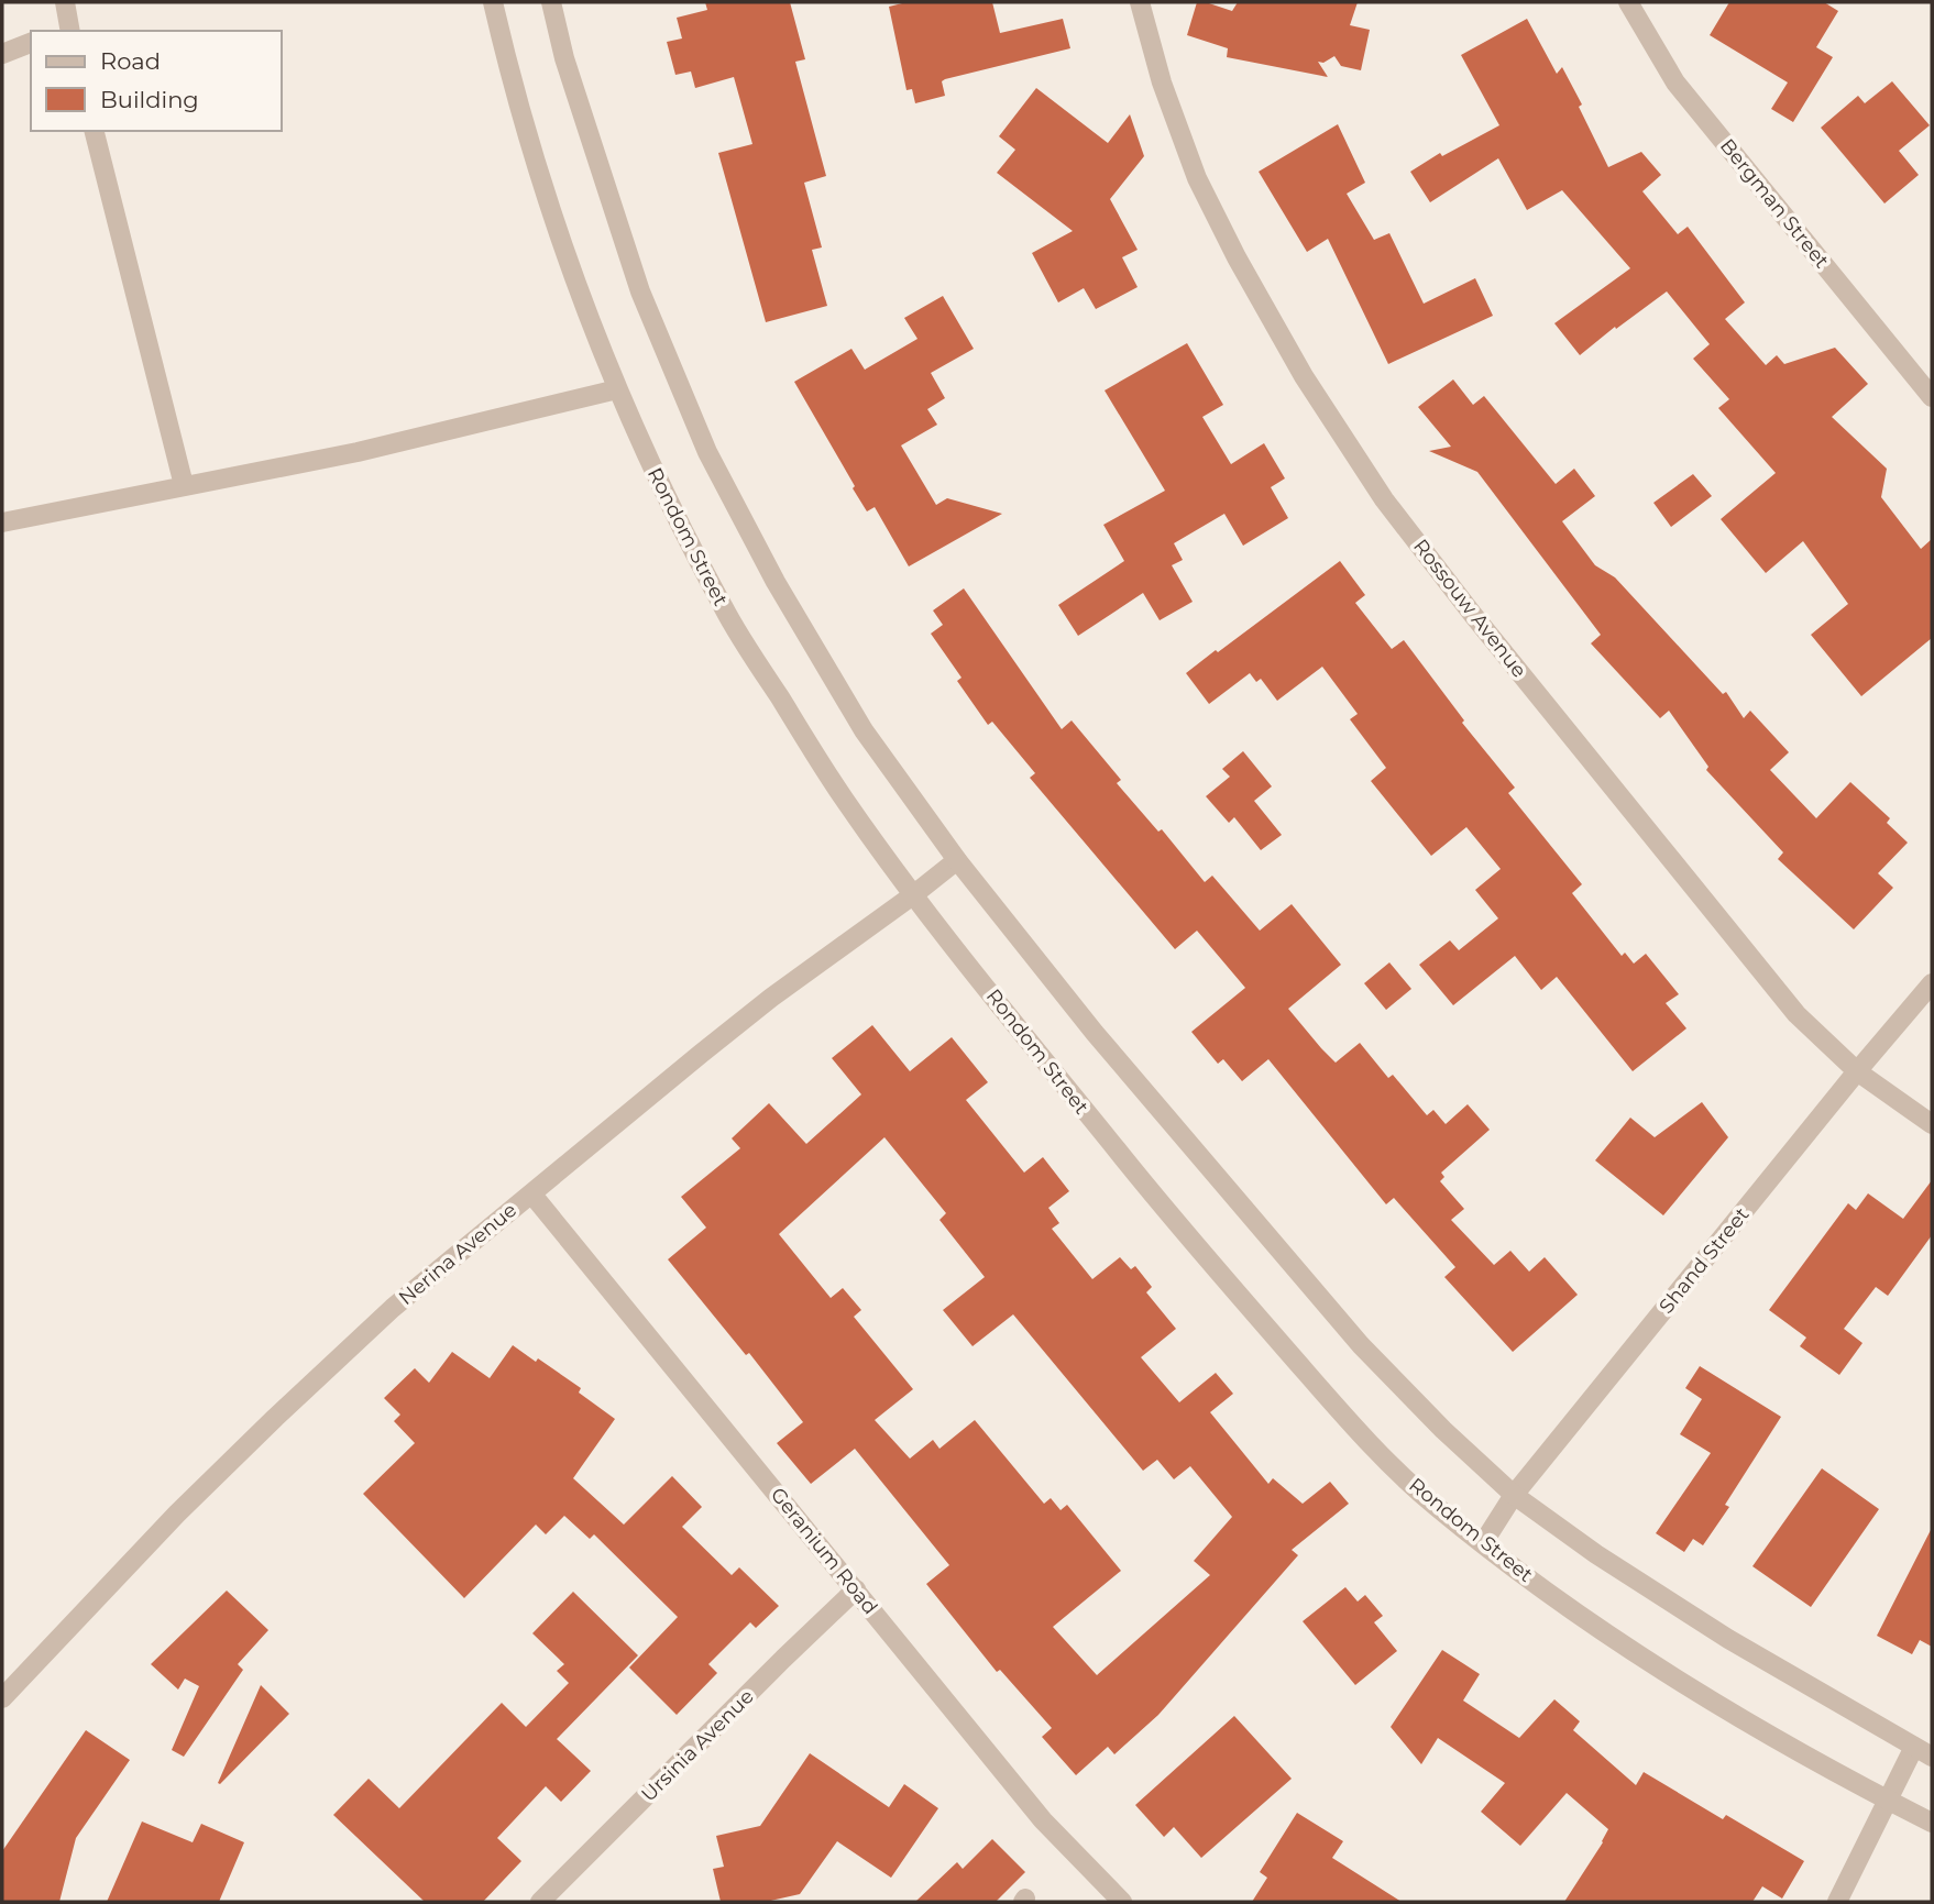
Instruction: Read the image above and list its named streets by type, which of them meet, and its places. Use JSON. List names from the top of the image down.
{
  "streets": {
    "street": [
      "Bergman Street",
      "Rondom Street",
      "Rossouw Avenue",
      "Nerina Avenue",
      "Shand Street",
      "Geranium Road",
      "Ursinia Avenue"
    ]
  },
  "crossings": [
    ["Rondom Street", "Nerina Avenue"],
    ["Rondom Street", "Shand Street"],
    ["Rossouw Avenue", "Shand Street"],
    ["Nerina Avenue", "Geranium Road"],
    ["Geranium Road", "Ursinia Avenue"]
  ],
  "legend": ["Road", "Building"]
}
